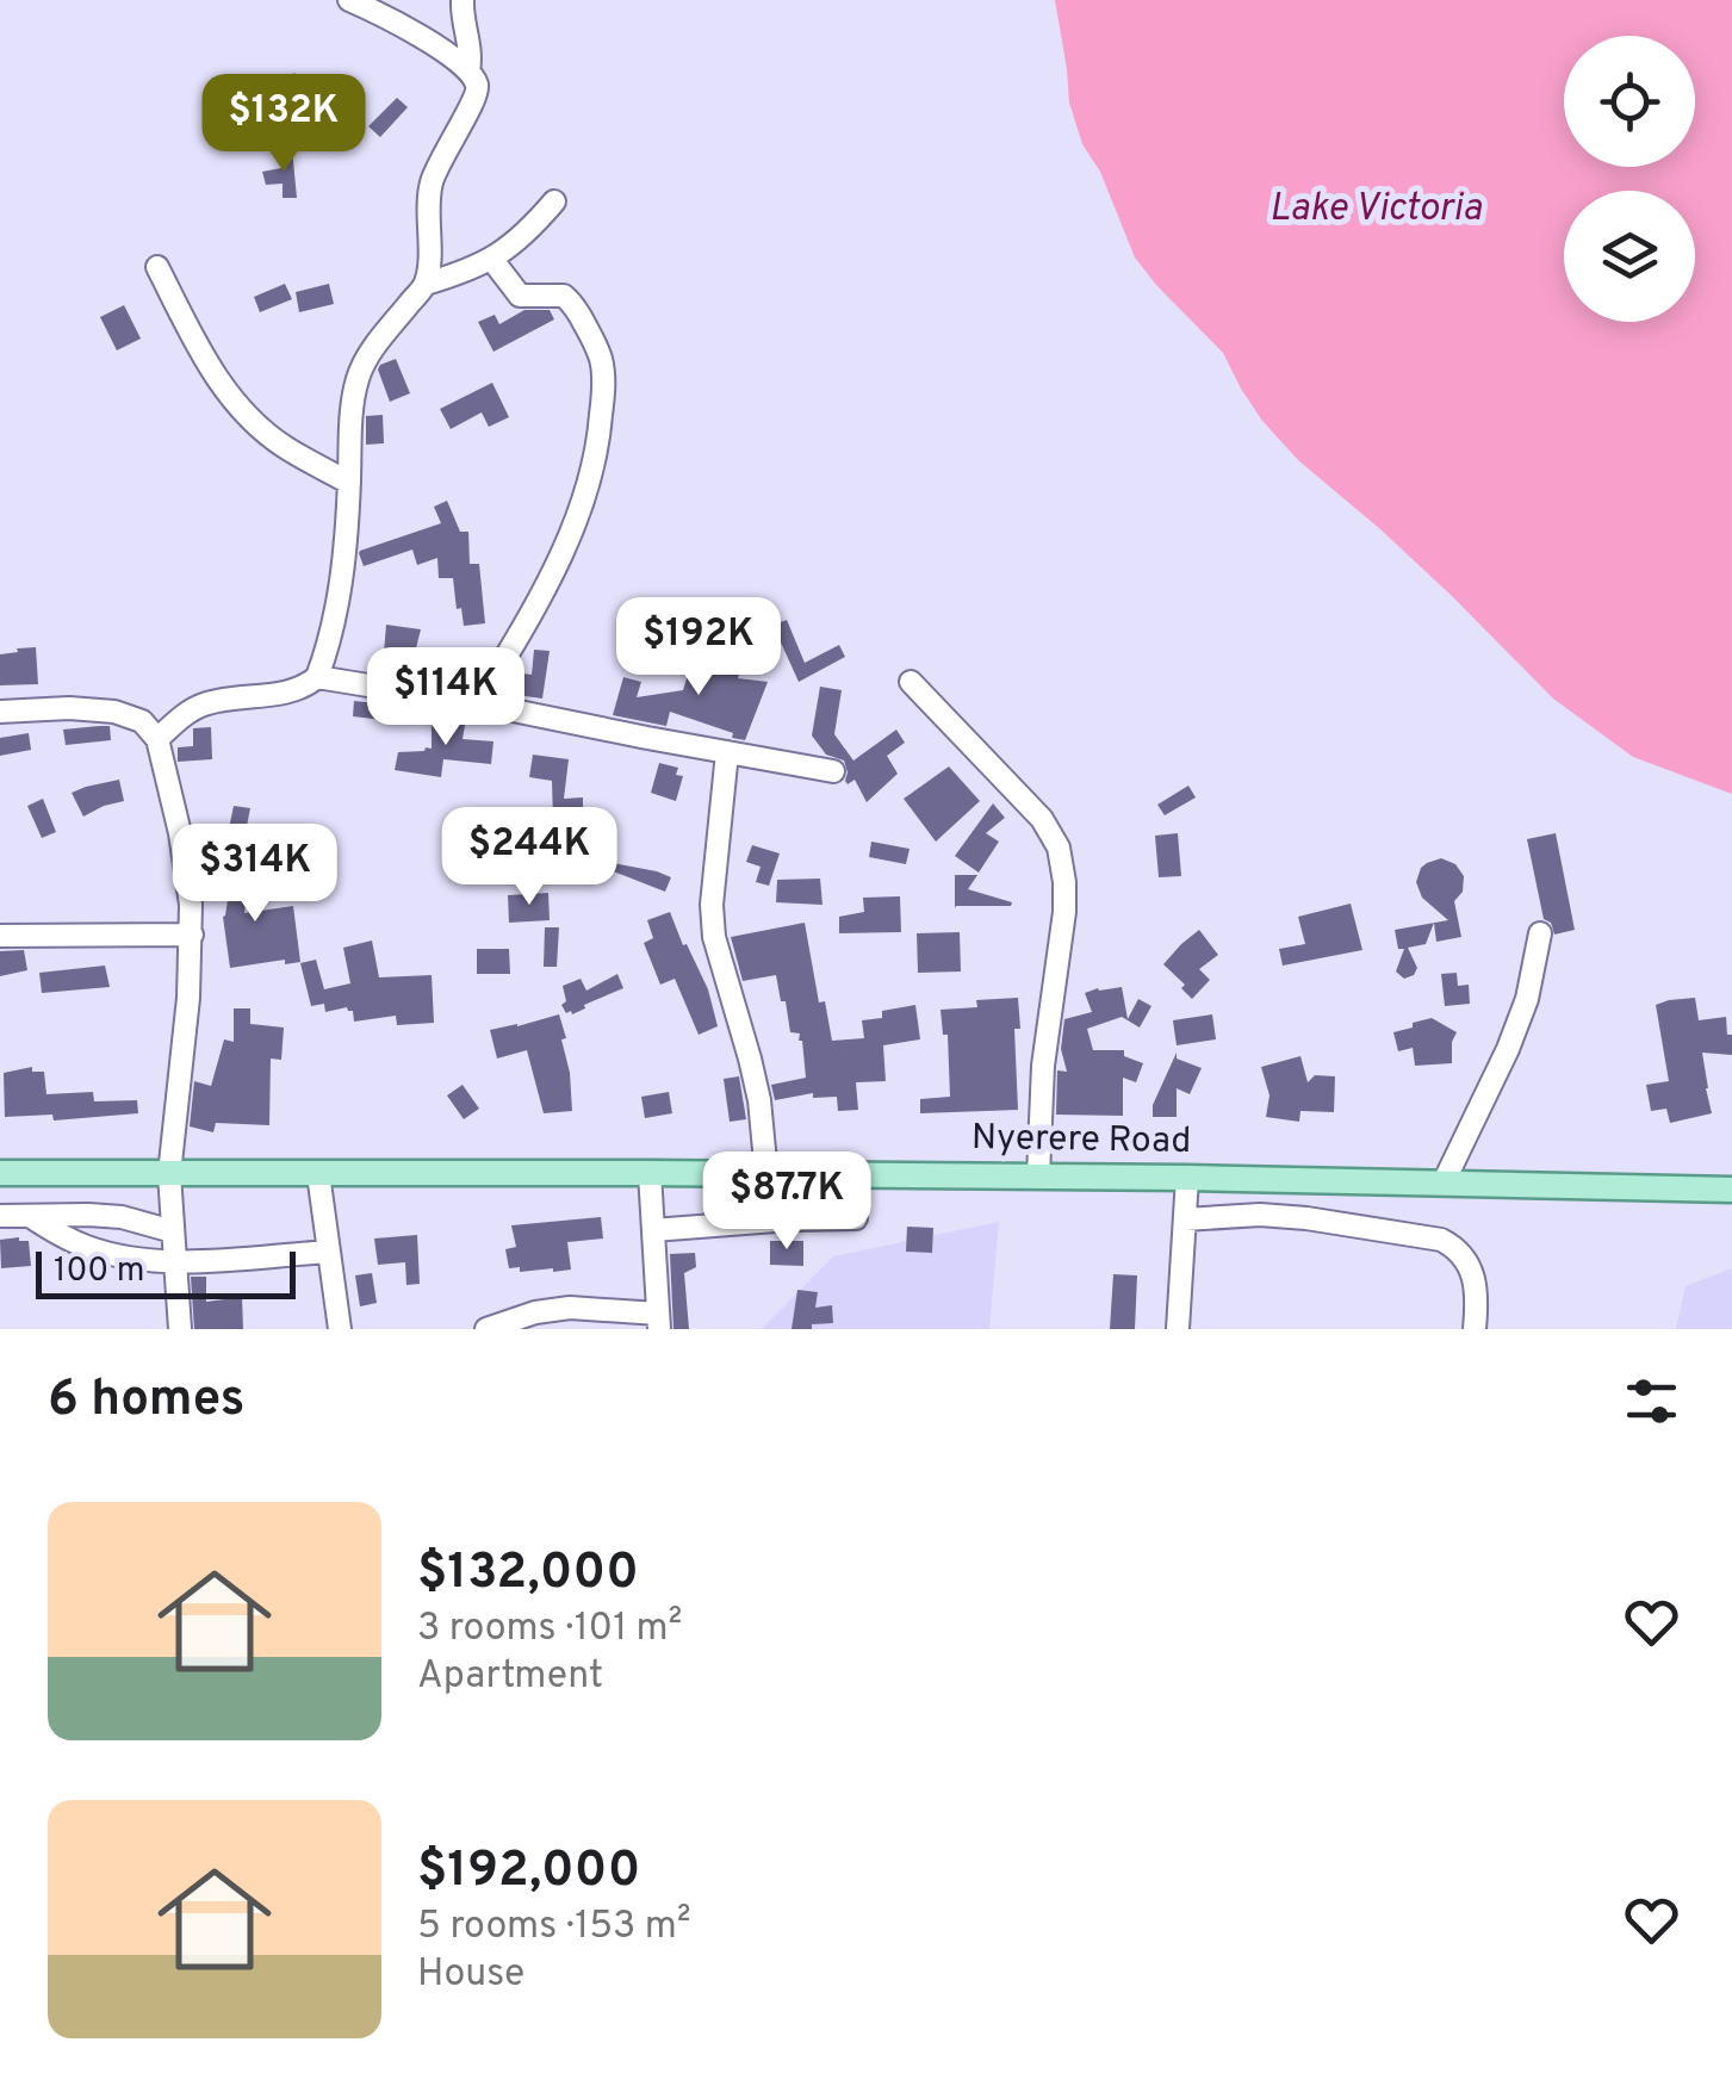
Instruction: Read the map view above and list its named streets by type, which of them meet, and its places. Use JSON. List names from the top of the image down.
{
  "streets": {
    "main road": ["Nyerere Road"]
  },
  "water": ["Lake Victoria"],
  "scale_bar": "100 m",
  "page": {
    "price": [
      "$132K",
      "$192K",
      "$114K",
      "$244K",
      "$314K",
      "$87.7K"
    ],
    "scale": "100 m",
    "heading": "6 homes",
    "list": [
      {
        "name": "$132,000",
        "note": "3 rooms · 101 m² · Apartment"
      },
      {
        "name": "$192,000",
        "note": "5 rooms · 153 m² · House"
      }
    ]
  }
}
